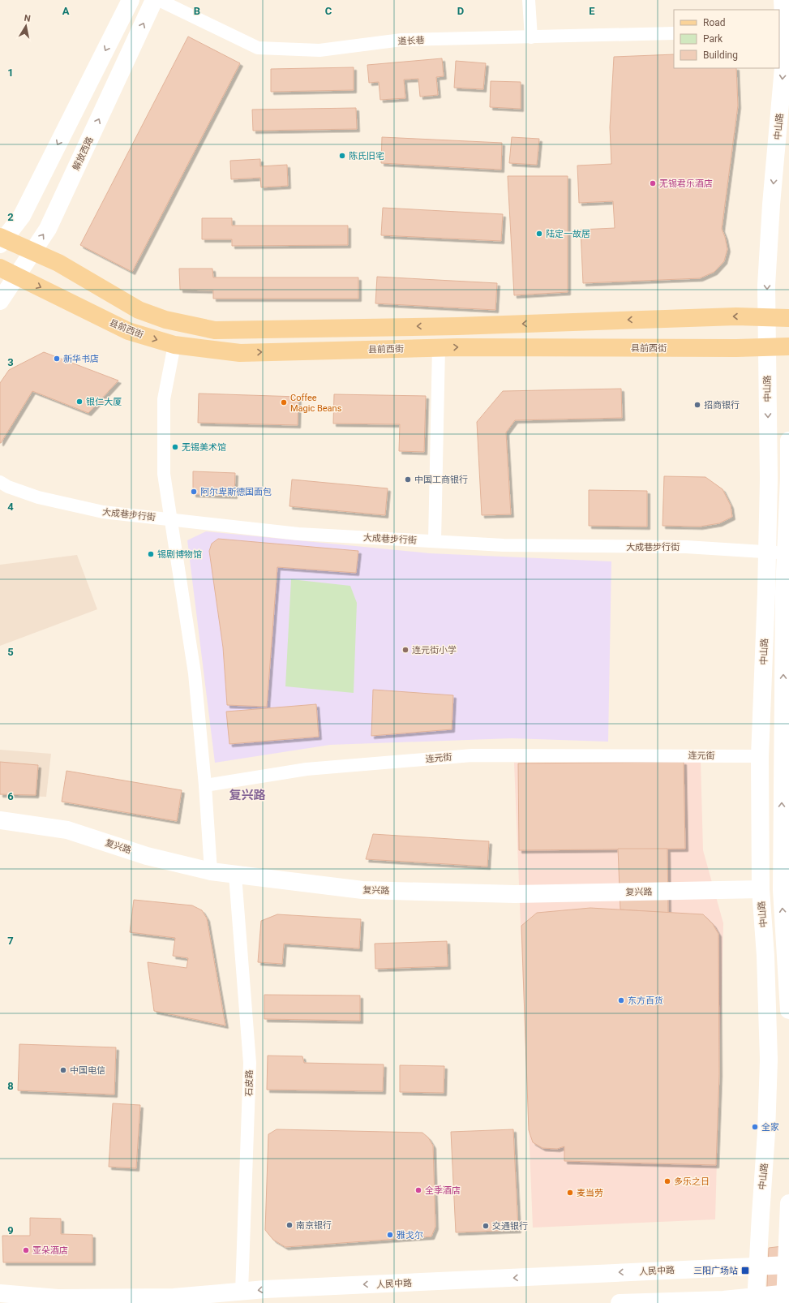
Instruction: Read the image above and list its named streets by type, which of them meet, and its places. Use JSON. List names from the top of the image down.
{
  "streets": {
    "main road": [
      "中山路",
      "解放西路",
      "县前西街",
      "复兴路",
      "人民中路"
    ],
    "street": [
      "道长巷",
      "大成巷步行街",
      "连元街",
      "石皮路"
    ]
  },
  "crossings": [
    ["中山路", "县前西街"],
    ["中山路", "大成巷步行街"],
    ["中山路", "连元街"],
    ["中山路", "复兴路"],
    ["中山路", "人民中路"],
    ["解放西路", "县前西街"],
    ["复兴路", "石皮路"],
    ["石皮路", "人民中路"]
  ],
  "one_way": ["中山路", "人民中路"],
  "districts": ["复兴路"],
  "places": {
    "other": [
      "陈氏旧宅",
      "无锡君乐酒店",
      "陆定一故居",
      "新华书店",
      "银仁大厦",
      "Coffee Magic Beans",
      "招商银行",
      "无锡美术馆",
      "中国工商银行",
      "阿尔卑斯德国面包",
      "锡剧博物馆",
      "连元街小学",
      "东方百货",
      "中国电信",
      "全家",
      "多乐之日",
      "全季酒店",
      "麦当劳",
      "南京银行",
      "交通银行",
      "雅戈尔",
      "亚朵酒店"
    ],
    "transit": ["三阳广场站"]
  },
  "legend": ["Road", "Park", "Building"],
  "north": "top",
  "grid": {
    "columns": [
      "A",
      "B",
      "C",
      "D",
      "E"
    ],
    "rows": [
      "1",
      "2",
      "3",
      "4",
      "5",
      "6",
      "7",
      "8",
      "9"
    ]
  }
}
